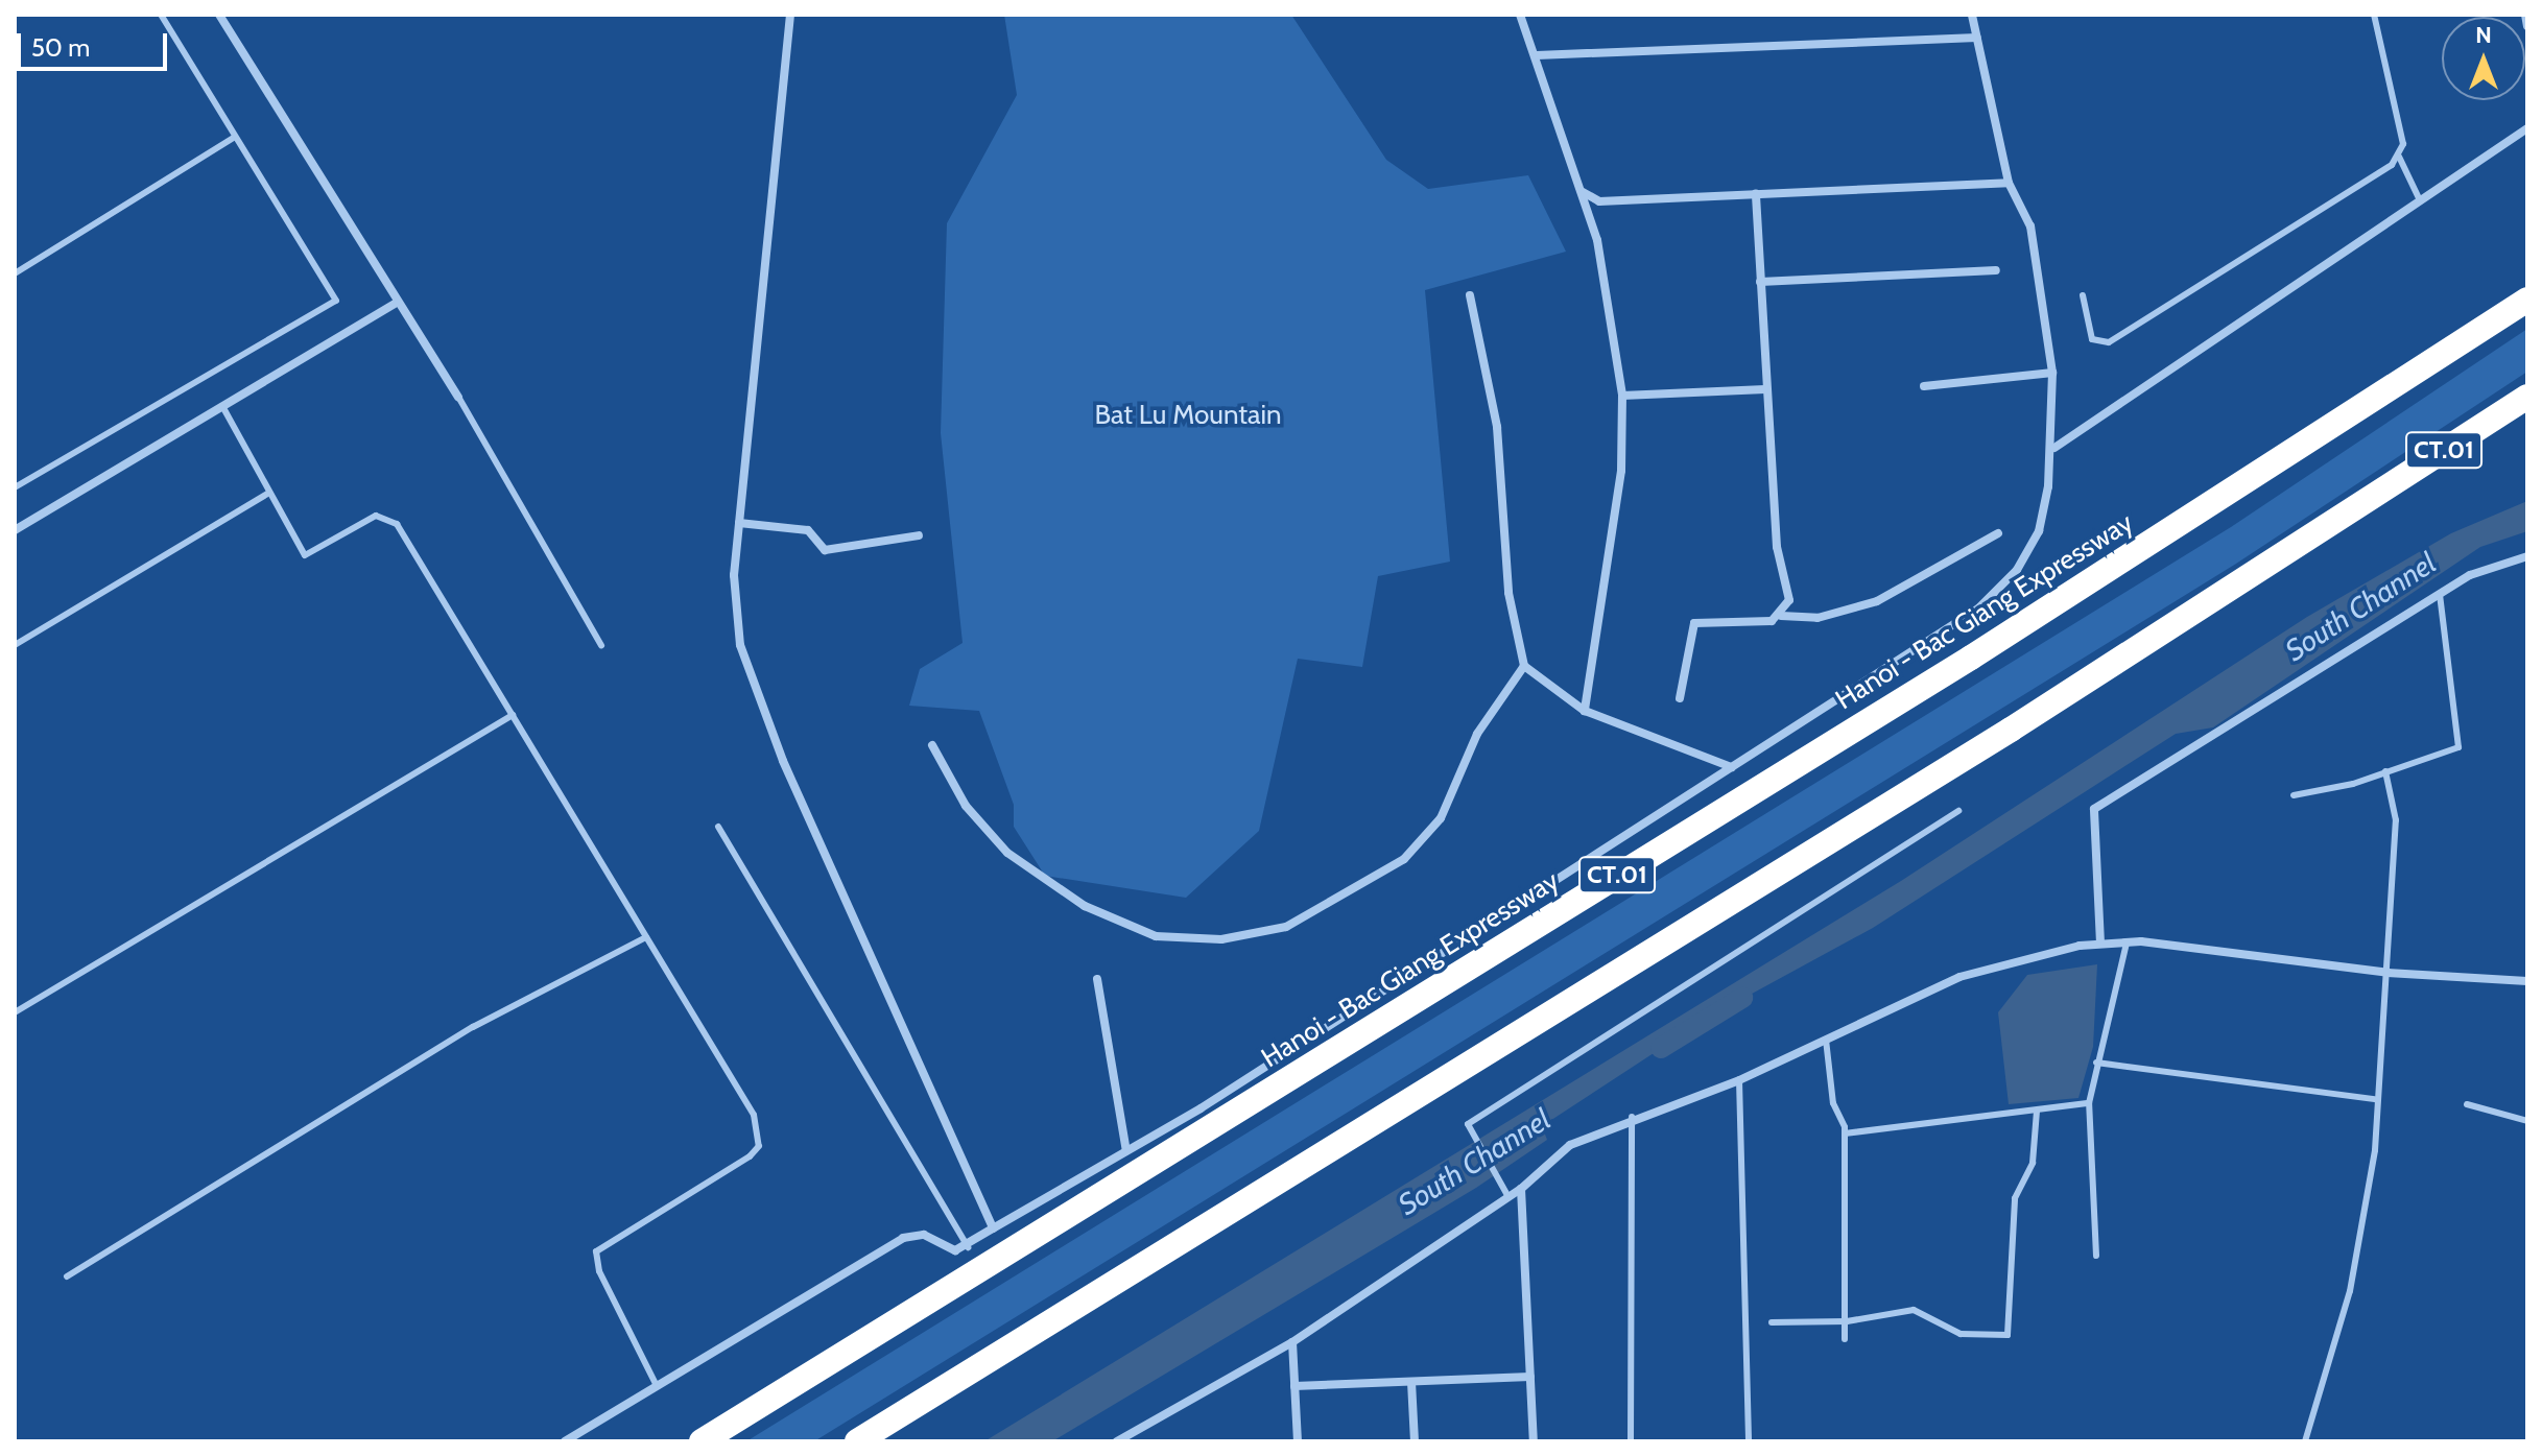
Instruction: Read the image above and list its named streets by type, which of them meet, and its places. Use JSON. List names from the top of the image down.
{
  "streets": {
    "highway": ["CT.01", "Hanoi - Bac Giang Expressway"]
  },
  "water": ["South Channel"],
  "parks": ["Bat Lu Mountain"],
  "scale_bar": "50 m",
  "north": "top"
}
